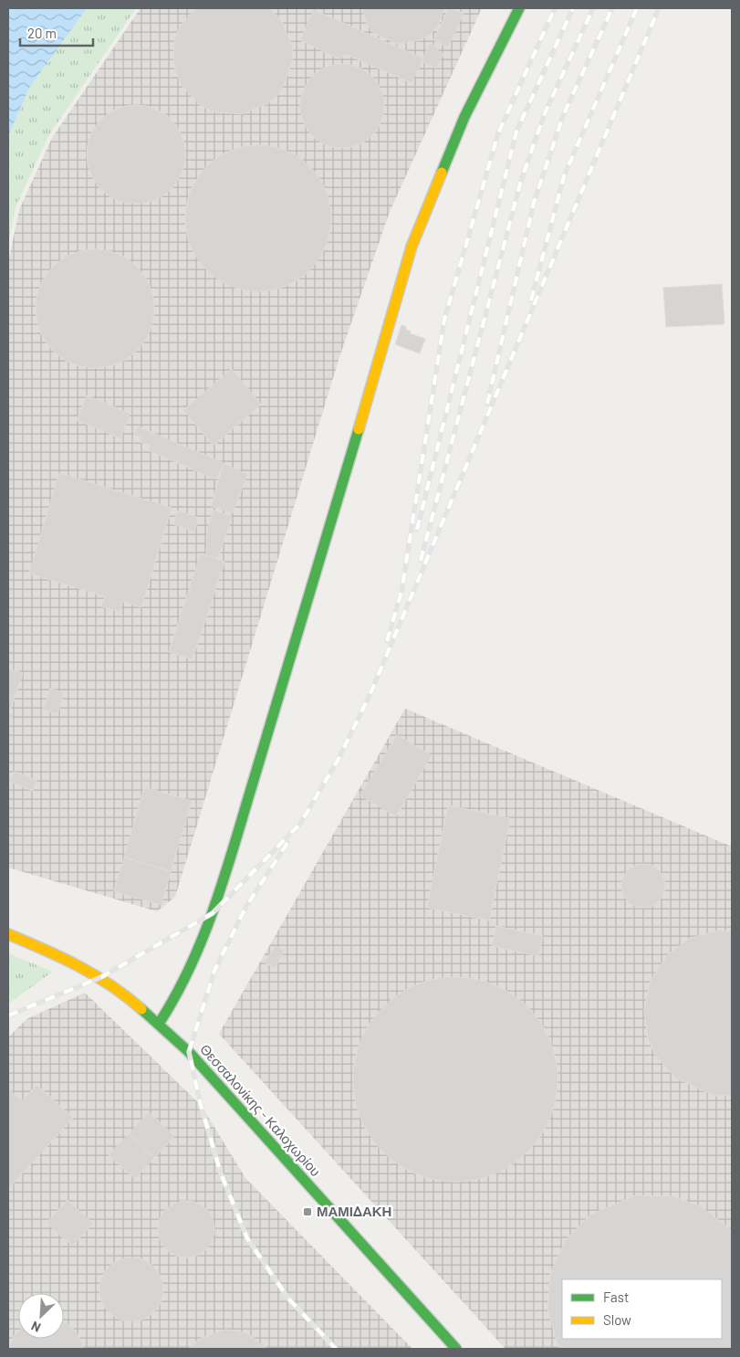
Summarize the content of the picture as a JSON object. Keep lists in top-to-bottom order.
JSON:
{
  "streets": {
    "street": ["Θεσσαλονίκης - Καλοχωρίου"]
  },
  "places": {
    "transit": ["ΜΑΜΙΔΑΚΗ"]
  },
  "legend": ["Fast", "Slow"],
  "scale_bar": "20 m",
  "north": "bottom left"
}
